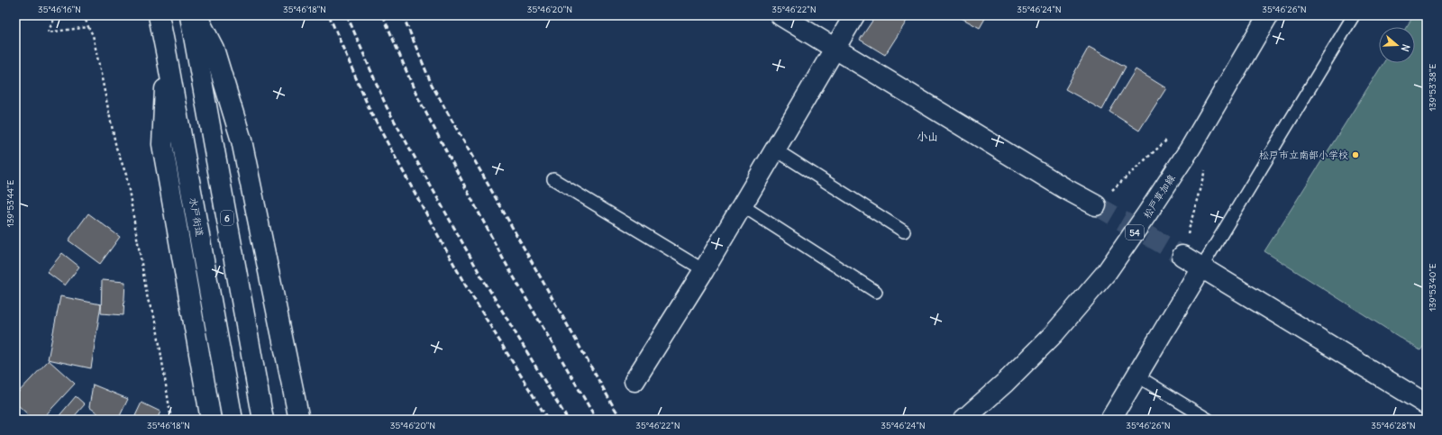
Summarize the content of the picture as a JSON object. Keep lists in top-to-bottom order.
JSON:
{
  "streets": {
    "main road": [
      "松戸草加線",
      "水戸街道",
      "6",
      "54"
    ]
  },
  "districts": ["小山"],
  "places": ["松戸市立南部小学校"],
  "north": "right",
  "coordinates": [
    "35°46'16\"N",
    "35°46'18\"N",
    "35°46'20\"N",
    "35°46'22\"N",
    "35°46'24\"N",
    "35°46'26\"N",
    "139°53'38\"E",
    "139°53'44\"E",
    "139°53'40\"E",
    "35°46'28\"N"
  ]
}
